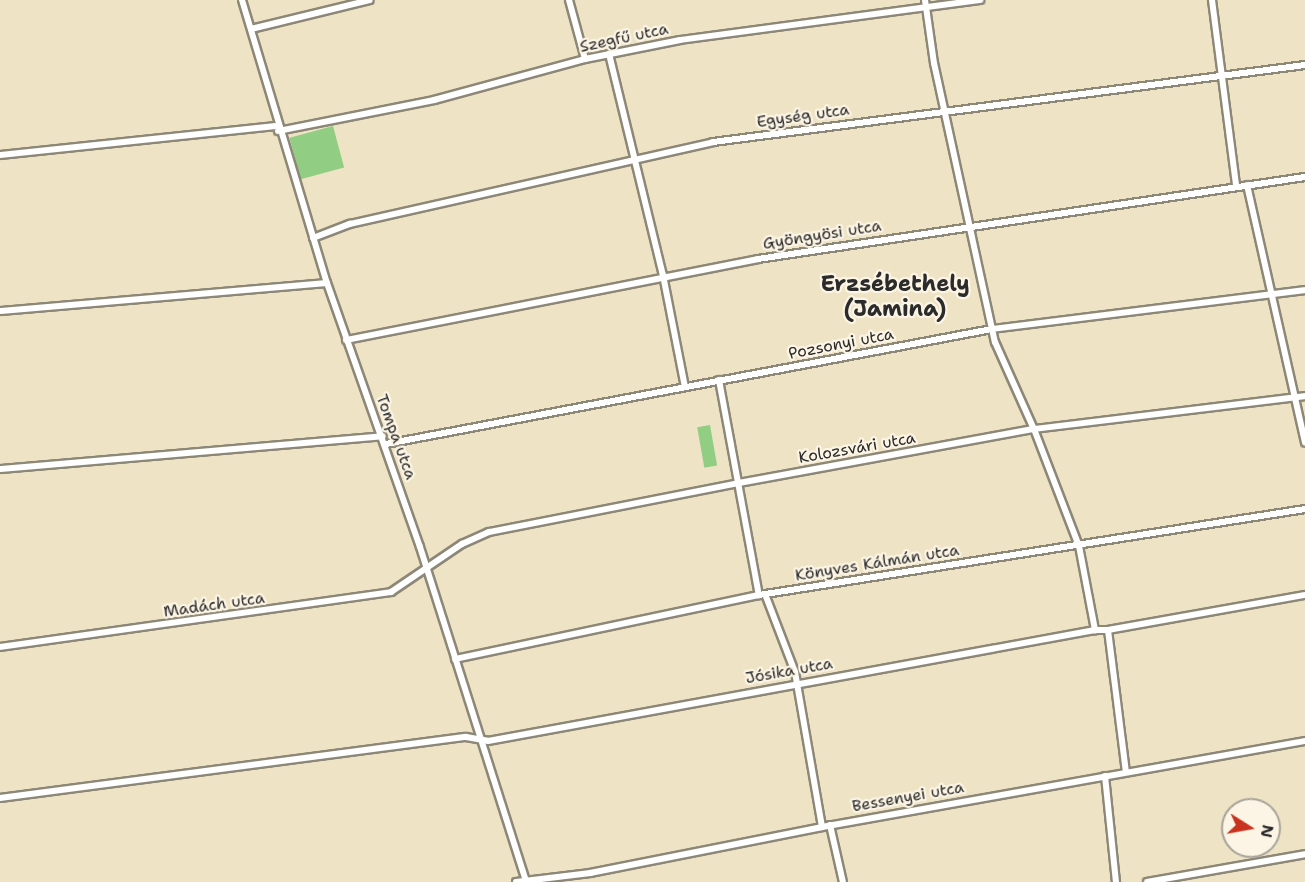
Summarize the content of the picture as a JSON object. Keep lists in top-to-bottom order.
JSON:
{
  "streets": {
    "street": [
      "Szegfű utca",
      "Egység utca",
      "Gyöngyösi utca",
      "Pozsonyi utca",
      "Tompa utca",
      "Kolozsvári utca",
      "Könyves Kálmán utca",
      "Madách utca",
      "Jósika utca",
      "Bessenyei utca"
    ]
  },
  "crossings": [
    ["Szegfű utca", "Tompa utca"],
    ["Egység utca", "Tompa utca"],
    ["Gyöngyösi utca", "Tompa utca"],
    ["Pozsonyi utca", "Tompa utca"],
    ["Tompa utca", "Kolozsvári utca"],
    ["Tompa utca", "Könyves Kálmán utca"],
    ["Tompa utca", "Madách utca"],
    ["Tompa utca", "Jósika utca"],
    ["Tompa utca", "Bessenyei utca"],
    ["Kolozsvári utca", "Madách utca"]
  ],
  "districts": ["Erzsébethely (Jamina)"],
  "north": "right"
}
